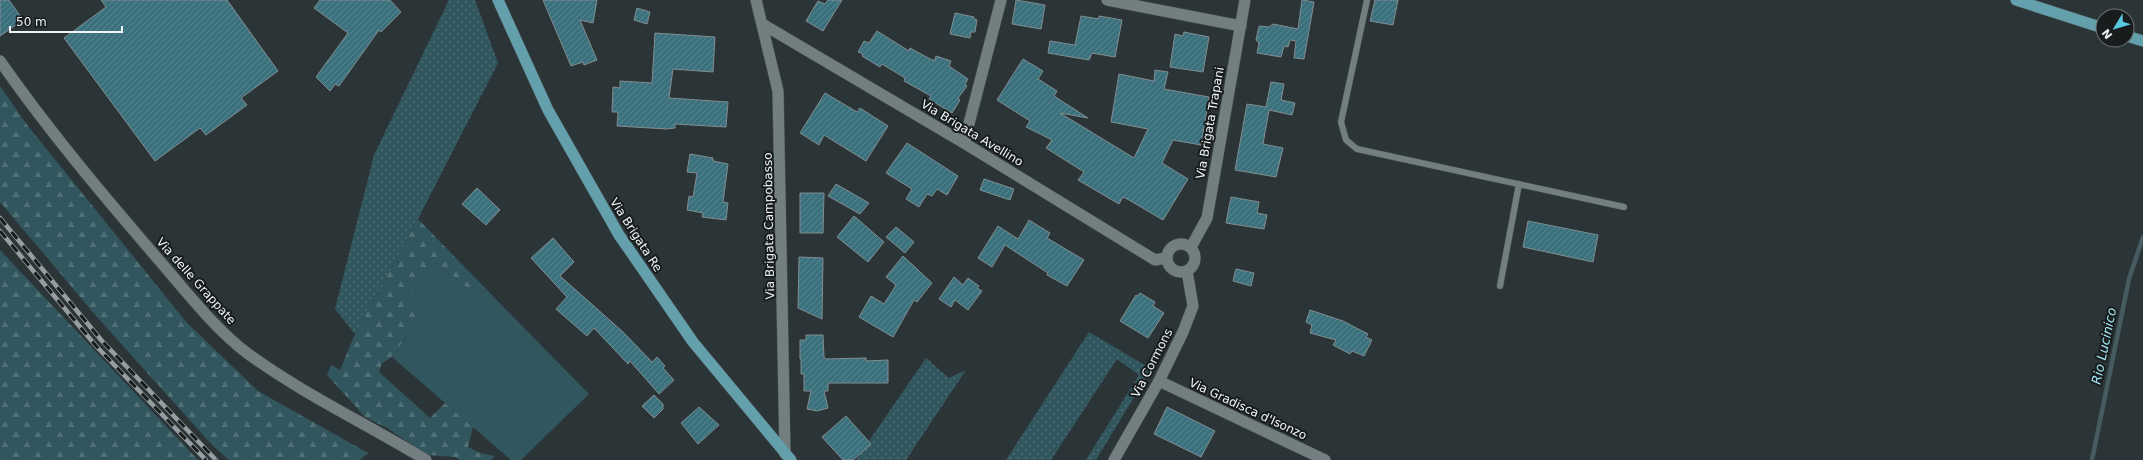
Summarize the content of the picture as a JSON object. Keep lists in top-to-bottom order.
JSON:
{
  "streets": {
    "main road": ["Via Brigata Re"],
    "street": [
      "Via Brigata Trapani",
      "Via Brigata Avellino",
      "Via Brigata Campobasso",
      "Via delle Grappate",
      "Via Cormons",
      "Via Gradisca d'Isonzo"
    ]
  },
  "crossings": [
    ["Via Brigata Trapani", "Via Brigata Avellino"],
    ["Via Brigata Trapani", "Via Cormons"],
    ["Via Brigata Avellino", "Via Brigata Campobasso"],
    ["Via Brigata Avellino", "Via Cormons"],
    ["Via Brigata Campobasso", "Via Brigata Re"],
    ["Via Cormons", "Via Gradisca d'Isonzo"]
  ],
  "water": ["Rio Lucinico"],
  "scale_bar": "50 m",
  "north": "bottom left"
}
